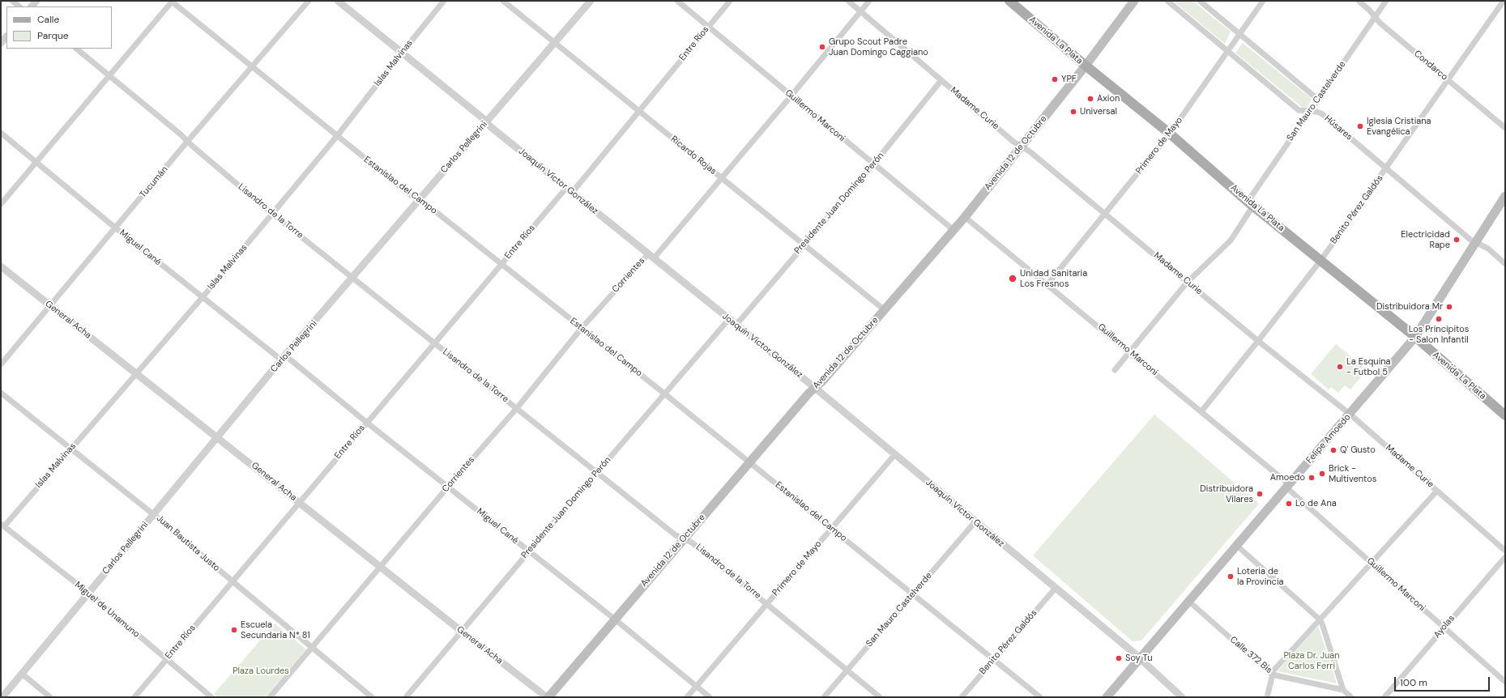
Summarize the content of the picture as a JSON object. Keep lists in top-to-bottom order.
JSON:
{
  "streets": {
    "main road": ["Avenida La Plata", "Avenida 12 de Octubre", "Felipe Amoedo"],
    "street": [
      "Entre Ríos",
      "Islas Malvinas",
      "Condarco",
      "San Mauro Castelverde",
      "Madame Curie",
      "Guillermo Marconi",
      "Húsares",
      "Primero de Mayo",
      "Carlos Pellegrini",
      "Ricardo Rojas",
      "Joaquín Víctor González",
      "Tucumán",
      "Estanislao del Campo",
      "Presidente Juan Domingo Perón",
      "Benito Pérez Galdós",
      "Lisandro de la Torre",
      "Miguel Cané",
      "Corrientes",
      "General Acha",
      "Juan Bautista Justo",
      "Miguel de Unamuno",
      "Ayolas",
      "Calle 372 Bis"
    ]
  },
  "crossings": [
    ["Avenida La Plata", "San Mauro Castelverde"],
    ["Avenida La Plata", "Primero de Mayo"],
    ["Avenida La Plata", "Avenida 12 de Octubre"],
    ["Avenida La Plata", "Benito Pérez Galdós"],
    ["Avenida La Plata", "Felipe Amoedo"],
    ["Entre Ríos", "Guillermo Marconi"],
    ["Entre Ríos", "Ricardo Rojas"],
    ["Entre Ríos", "Joaquín Víctor González"],
    ["Entre Ríos", "Estanislao del Campo"],
    ["Entre Ríos", "Lisandro de la Torre"],
    ["Entre Ríos", "Miguel Cané"],
    ["Entre Ríos", "General Acha"],
    ["Entre Ríos", "Juan Bautista Justo"],
    ["Entre Ríos", "Miguel de Unamuno"],
    ["Islas Malvinas", "Joaquín Víctor González"],
    ["Islas Malvinas", "Estanislao del Campo"],
    ["Islas Malvinas", "Lisandro de la Torre"],
    ["Islas Malvinas", "Miguel Cané"],
    ["Islas Malvinas", "General Acha"],
    ["Islas Malvinas", "Juan Bautista Justo"],
    ["Islas Malvinas", "Miguel de Unamuno"],
    ["Condarco", "San Mauro Castelverde"],
    ["Condarco", "Benito Pérez Galdós"],
    ["San Mauro Castelverde", "Madame Curie"],
    ["San Mauro Castelverde", "Guillermo Marconi"],
    ["San Mauro Castelverde", "Húsares"],
    ["San Mauro Castelverde", "Joaquín Víctor González"],
    ["San Mauro Castelverde", "Estanislao del Campo"],
    ["San Mauro Castelverde", "Lisandro de la Torre"],
    ["Madame Curie", "Primero de Mayo"],
    ["Madame Curie", "Avenida 12 de Octubre"],
    ["Madame Curie", "Presidente Juan Domingo Perón"],
    ["Madame Curie", "Benito Pérez Galdós"],
    ["Madame Curie", "Corrientes"],
    ["Madame Curie", "Felipe Amoedo"],
    ["Guillermo Marconi", "Primero de Mayo"],
    ["Guillermo Marconi", "Avenida 12 de Octubre"],
    ["Guillermo Marconi", "Presidente Juan Domingo Perón"],
    ["Guillermo Marconi", "Benito Pérez Galdós"],
    ["Guillermo Marconi", "Corrientes"],
    ["Guillermo Marconi", "Felipe Amoedo"],
    ["Guillermo Marconi", "Ayolas"],
    ["Húsares", "Primero de Mayo"],
    ["Húsares", "Benito Pérez Galdós"],
    ["Húsares", "Felipe Amoedo"],
    ["Primero de Mayo", "Joaquín Víctor González"],
    ["Primero de Mayo", "Estanislao del Campo"],
    ["Primero de Mayo", "Lisandro de la Torre"],
    ["Primero de Mayo", "Miguel Cané"],
    ["Carlos Pellegrini", "Ricardo Rojas"],
    ["Carlos Pellegrini", "Joaquín Víctor González"],
    ["Carlos Pellegrini", "Estanislao del Campo"],
    ["Carlos Pellegrini", "Lisandro de la Torre"],
    ["Carlos Pellegrini", "Miguel Cané"],
    ["Carlos Pellegrini", "General Acha"],
    ["Carlos Pellegrini", "Juan Bautista Justo"],
    ["Carlos Pellegrini", "Miguel de Unamuno"],
    ["Avenida 12 de Octubre", "Ricardo Rojas"],
    ["Avenida 12 de Octubre", "Joaquín Víctor González"],
    ["Avenida 12 de Octubre", "Estanislao del Campo"],
    ["Avenida 12 de Octubre", "Lisandro de la Torre"],
    ["Avenida 12 de Octubre", "Miguel Cané"],
    ["Avenida 12 de Octubre", "General Acha"],
    ["Ricardo Rojas", "Presidente Juan Domingo Perón"],
    ["Ricardo Rojas", "Corrientes"],
    ["Joaquín Víctor González", "Presidente Juan Domingo Perón"],
    ["Joaquín Víctor González", "Benito Pérez Galdós"],
    ["Joaquín Víctor González", "Corrientes"],
    ["Joaquín Víctor González", "Felipe Amoedo"],
    ["Tucumán", "Estanislao del Campo"],
    ["Tucumán", "Lisandro de la Torre"],
    ["Tucumán", "Miguel Cané"],
    ["Tucumán", "General Acha"],
    ["Estanislao del Campo", "Presidente Juan Domingo Perón"],
    ["Estanislao del Campo", "Benito Pérez Galdós"],
    ["Estanislao del Campo", "Corrientes"],
    ["Presidente Juan Domingo Perón", "Lisandro de la Torre"],
    ["Presidente Juan Domingo Perón", "Miguel Cané"],
    ["Presidente Juan Domingo Perón", "General Acha"],
    ["Lisandro de la Torre", "Corrientes"],
    ["Miguel Cané", "Corrientes"],
    ["Corrientes", "General Acha"],
    ["Corrientes", "Juan Bautista Justo"],
    ["Felipe Amoedo", "Calle 372 Bis"]
  ],
  "parks": ["Plaza Dr. Juan Carlos Ferri", "Plaza Lourdes"],
  "places": [
    "Grupo Scout Padre Juan Domingo Caggiano",
    "YPF",
    "Axion",
    "Universal",
    "Iglesia Cristiana Evangélica",
    "Electricidad Rape",
    "Unidad Sanitaria Los Fresnos",
    "Distribuidora Mr",
    "Los Principitos - Salon Infantil",
    "La Esquina - Futbol 5",
    "Q' Gusto",
    "Brick - Multiventos",
    "Amoedo",
    "Distribuidora Vilares",
    "Lo de Ana",
    "Loteria de la Provincia",
    "Escuela Secundaria N* 81",
    "Soy Tu"
  ],
  "legend": ["Calle", "Parque"],
  "scale_bar": "100 m"
}
